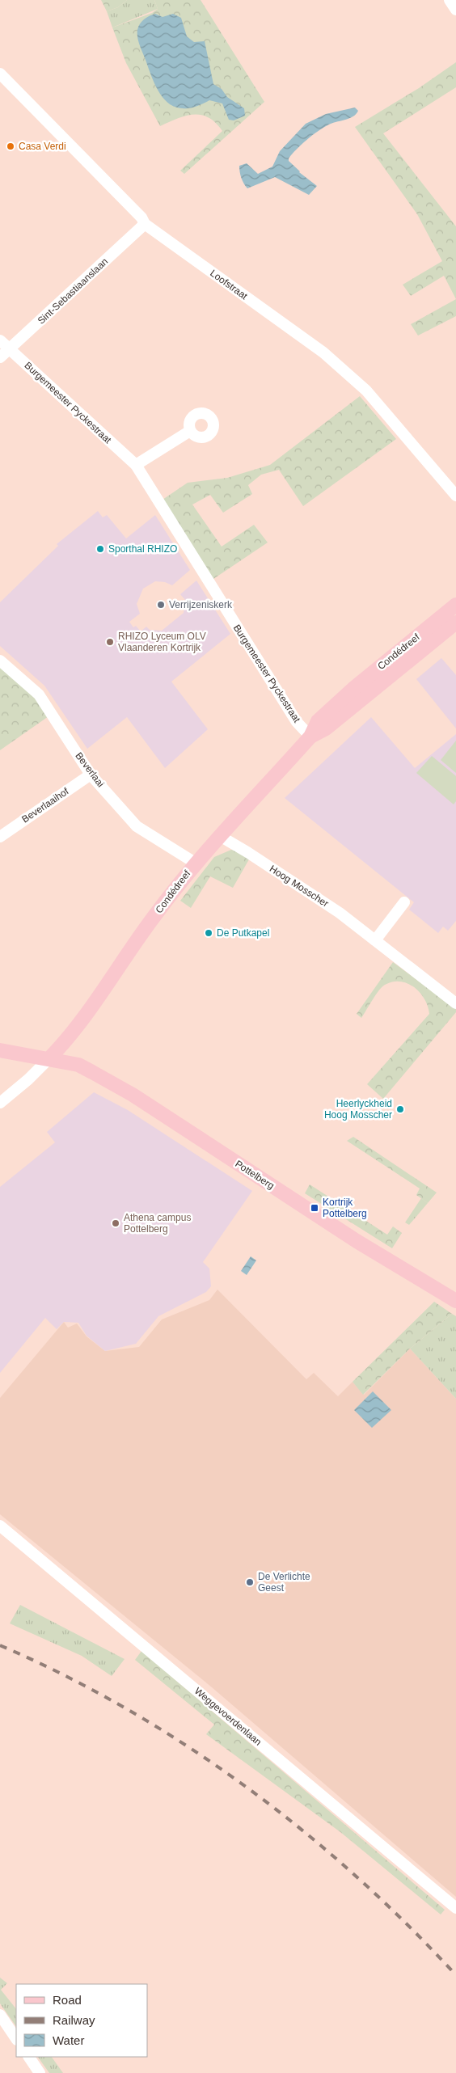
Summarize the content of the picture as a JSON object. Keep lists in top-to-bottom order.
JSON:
{
  "streets": {
    "main road": ["Condédreef", "Pottelberg"],
    "street": [
      "Loofstraat",
      "Sint-Sebastiaanslaan",
      "Burgemeester Pyckestraat",
      "Beverlaai",
      "Beverlaaihof",
      "Hoog Mosscher",
      "Weggevoerdenlaan"
    ]
  },
  "crossings": [
    ["Loofstraat", "Sint-Sebastiaanslaan"],
    ["Sint-Sebastiaanslaan", "Burgemeester Pyckestraat"],
    ["Burgemeester Pyckestraat", "Condédreef"],
    ["Condédreef", "Beverlaai"],
    ["Condédreef", "Hoog Mosscher"],
    ["Condédreef", "Pottelberg"],
    ["Beverlaai", "Beverlaaihof"]
  ],
  "places": {
    "other": [
      "Casa Verdi",
      "Sporthal RHIZO",
      "Verrijzeniskerk",
      "RHIZO Lyceum OLV Vlaanderen Kortrijk",
      "De Putkapel",
      "Heerlyckheid Hoog Mosscher",
      "Athena campus Pottelberg",
      "De Verlichte Geest"
    ],
    "transit": ["Kortrijk Pottelberg"]
  },
  "legend": ["Road", "Railway", "Water"]
}
